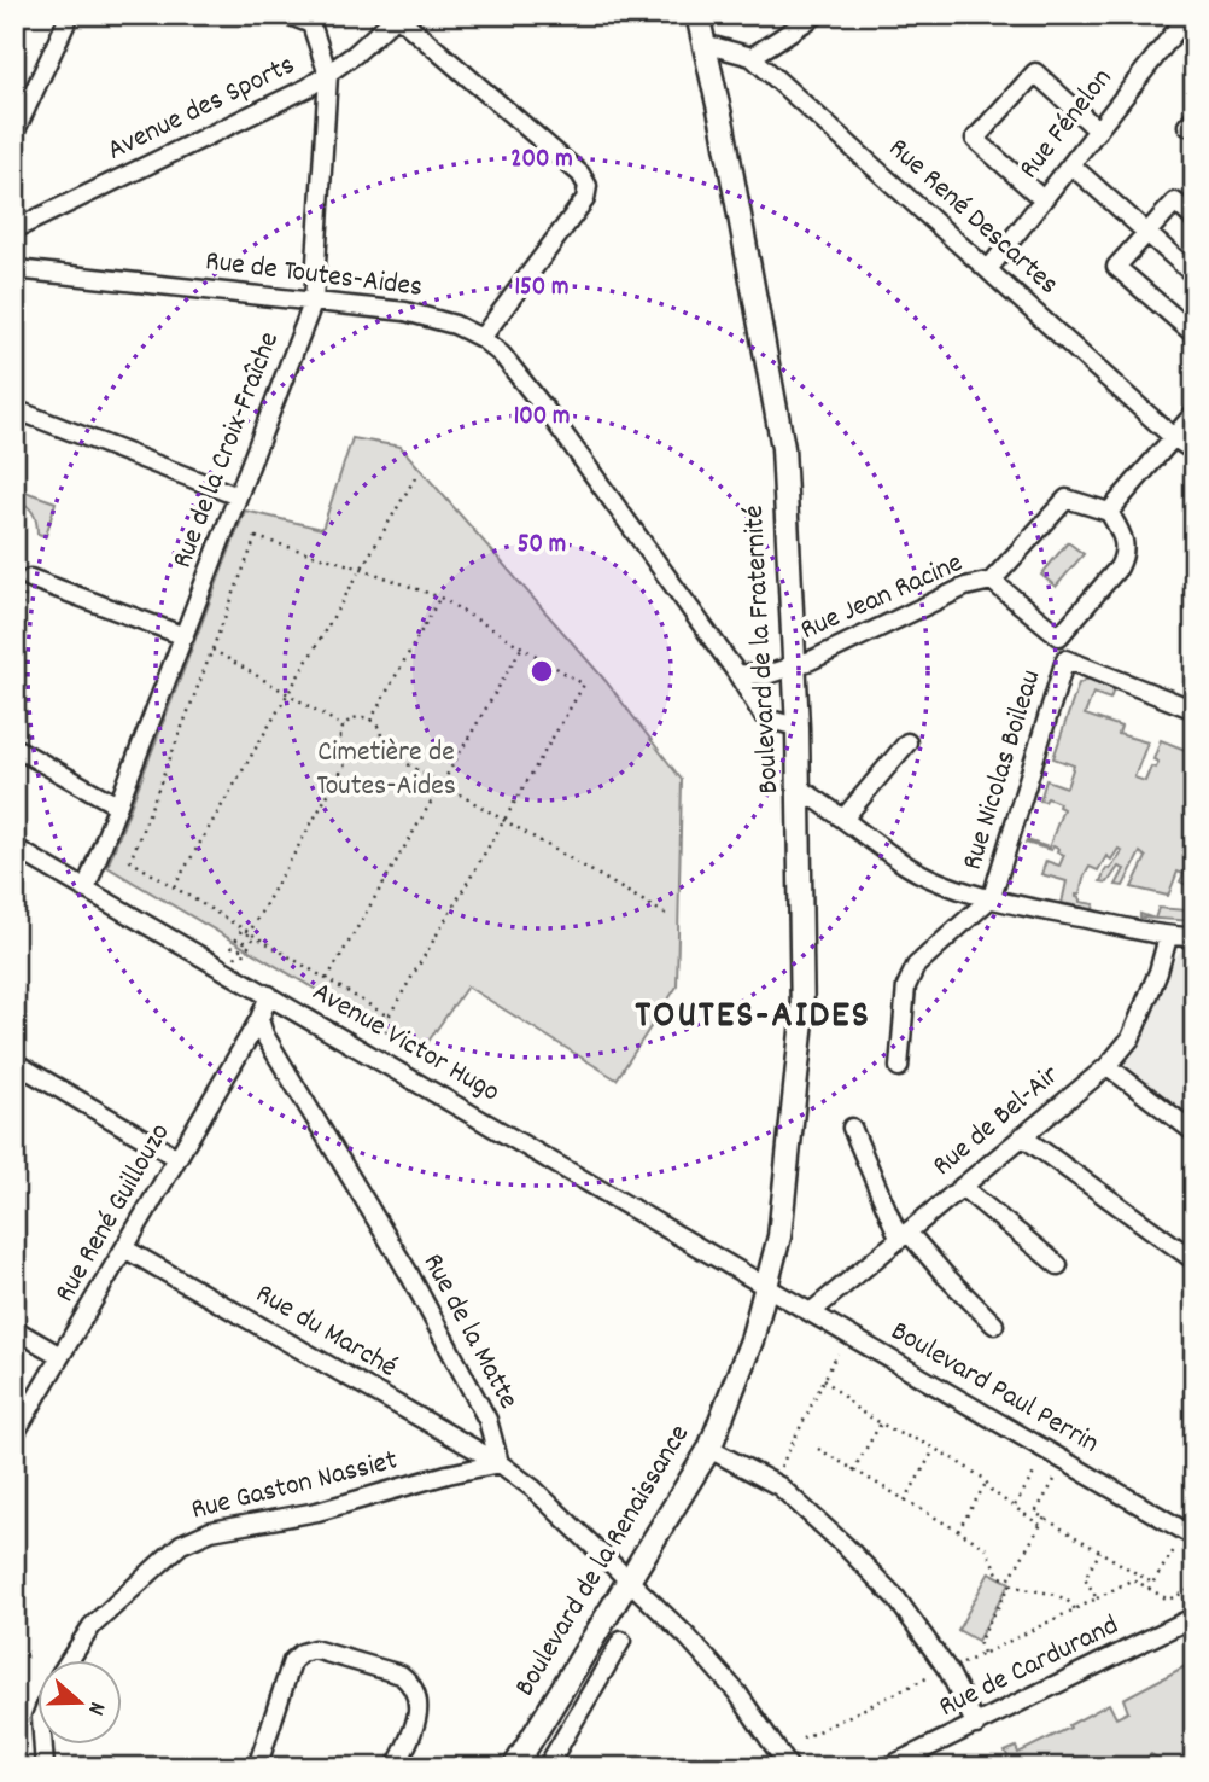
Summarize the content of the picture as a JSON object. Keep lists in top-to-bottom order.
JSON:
{
  "streets": {
    "main road": ["Boulevard de la Fraternité", "Boulevard de la Renaissance"],
    "street": [
      "Avenue des Sports",
      "Rue Fénelon",
      "Rue René Descartes",
      "Rue de Toutes-Aides",
      "Rue de la Croix-Fraîche",
      "Rue Jean Racine",
      "Rue Nicolas Boileau",
      "Avenue Victor Hugo",
      "Rue de Bel-Air",
      "Rue René Guillouzo",
      "Rue du Marché",
      "Rue de la Matte",
      "Boulevard Paul Perrin",
      "Rue Gaston Nassiet",
      "Rue de Cardurand"
    ]
  },
  "crossings": [
    ["Avenue des Sports", "Rue de la Croix-Fraîche"],
    ["Rue Fénelon", "Rue René Descartes"],
    ["Rue René Descartes", "Boulevard de la Fraternité"],
    ["Rue de Toutes-Aides", "Rue de la Croix-Fraîche"],
    ["Rue de Toutes-Aides", "Boulevard de la Fraternité"],
    ["Rue de la Croix-Fraîche", "Avenue Victor Hugo"],
    ["Rue Jean Racine", "Boulevard de la Fraternité"],
    ["Boulevard de la Fraternité", "Avenue Victor Hugo"],
    ["Boulevard de la Fraternité", "Boulevard Paul Perrin"],
    ["Boulevard de la Fraternité", "Boulevard de la Renaissance"],
    ["Avenue Victor Hugo", "Boulevard Paul Perrin"],
    ["Avenue Victor Hugo", "Boulevard de la Renaissance"],
    ["Rue de Bel-Air", "Boulevard Paul Perrin"],
    ["Rue René Guillouzo", "Rue du Marché"],
    ["Rue René Guillouzo", "Rue de la Matte"],
    ["Rue du Marché", "Rue de la Matte"],
    ["Rue du Marché", "Rue Gaston Nassiet"],
    ["Rue de la Matte", "Rue Gaston Nassiet"],
    ["Boulevard Paul Perrin", "Boulevard de la Renaissance"]
  ],
  "districts": ["TOUTES-AIDES"],
  "parks": ["Cimetière de Toutes-Aides"],
  "north": "right",
  "rings": [
    "200 m",
    "150 m",
    "100 m",
    "50 m"
  ]
}
